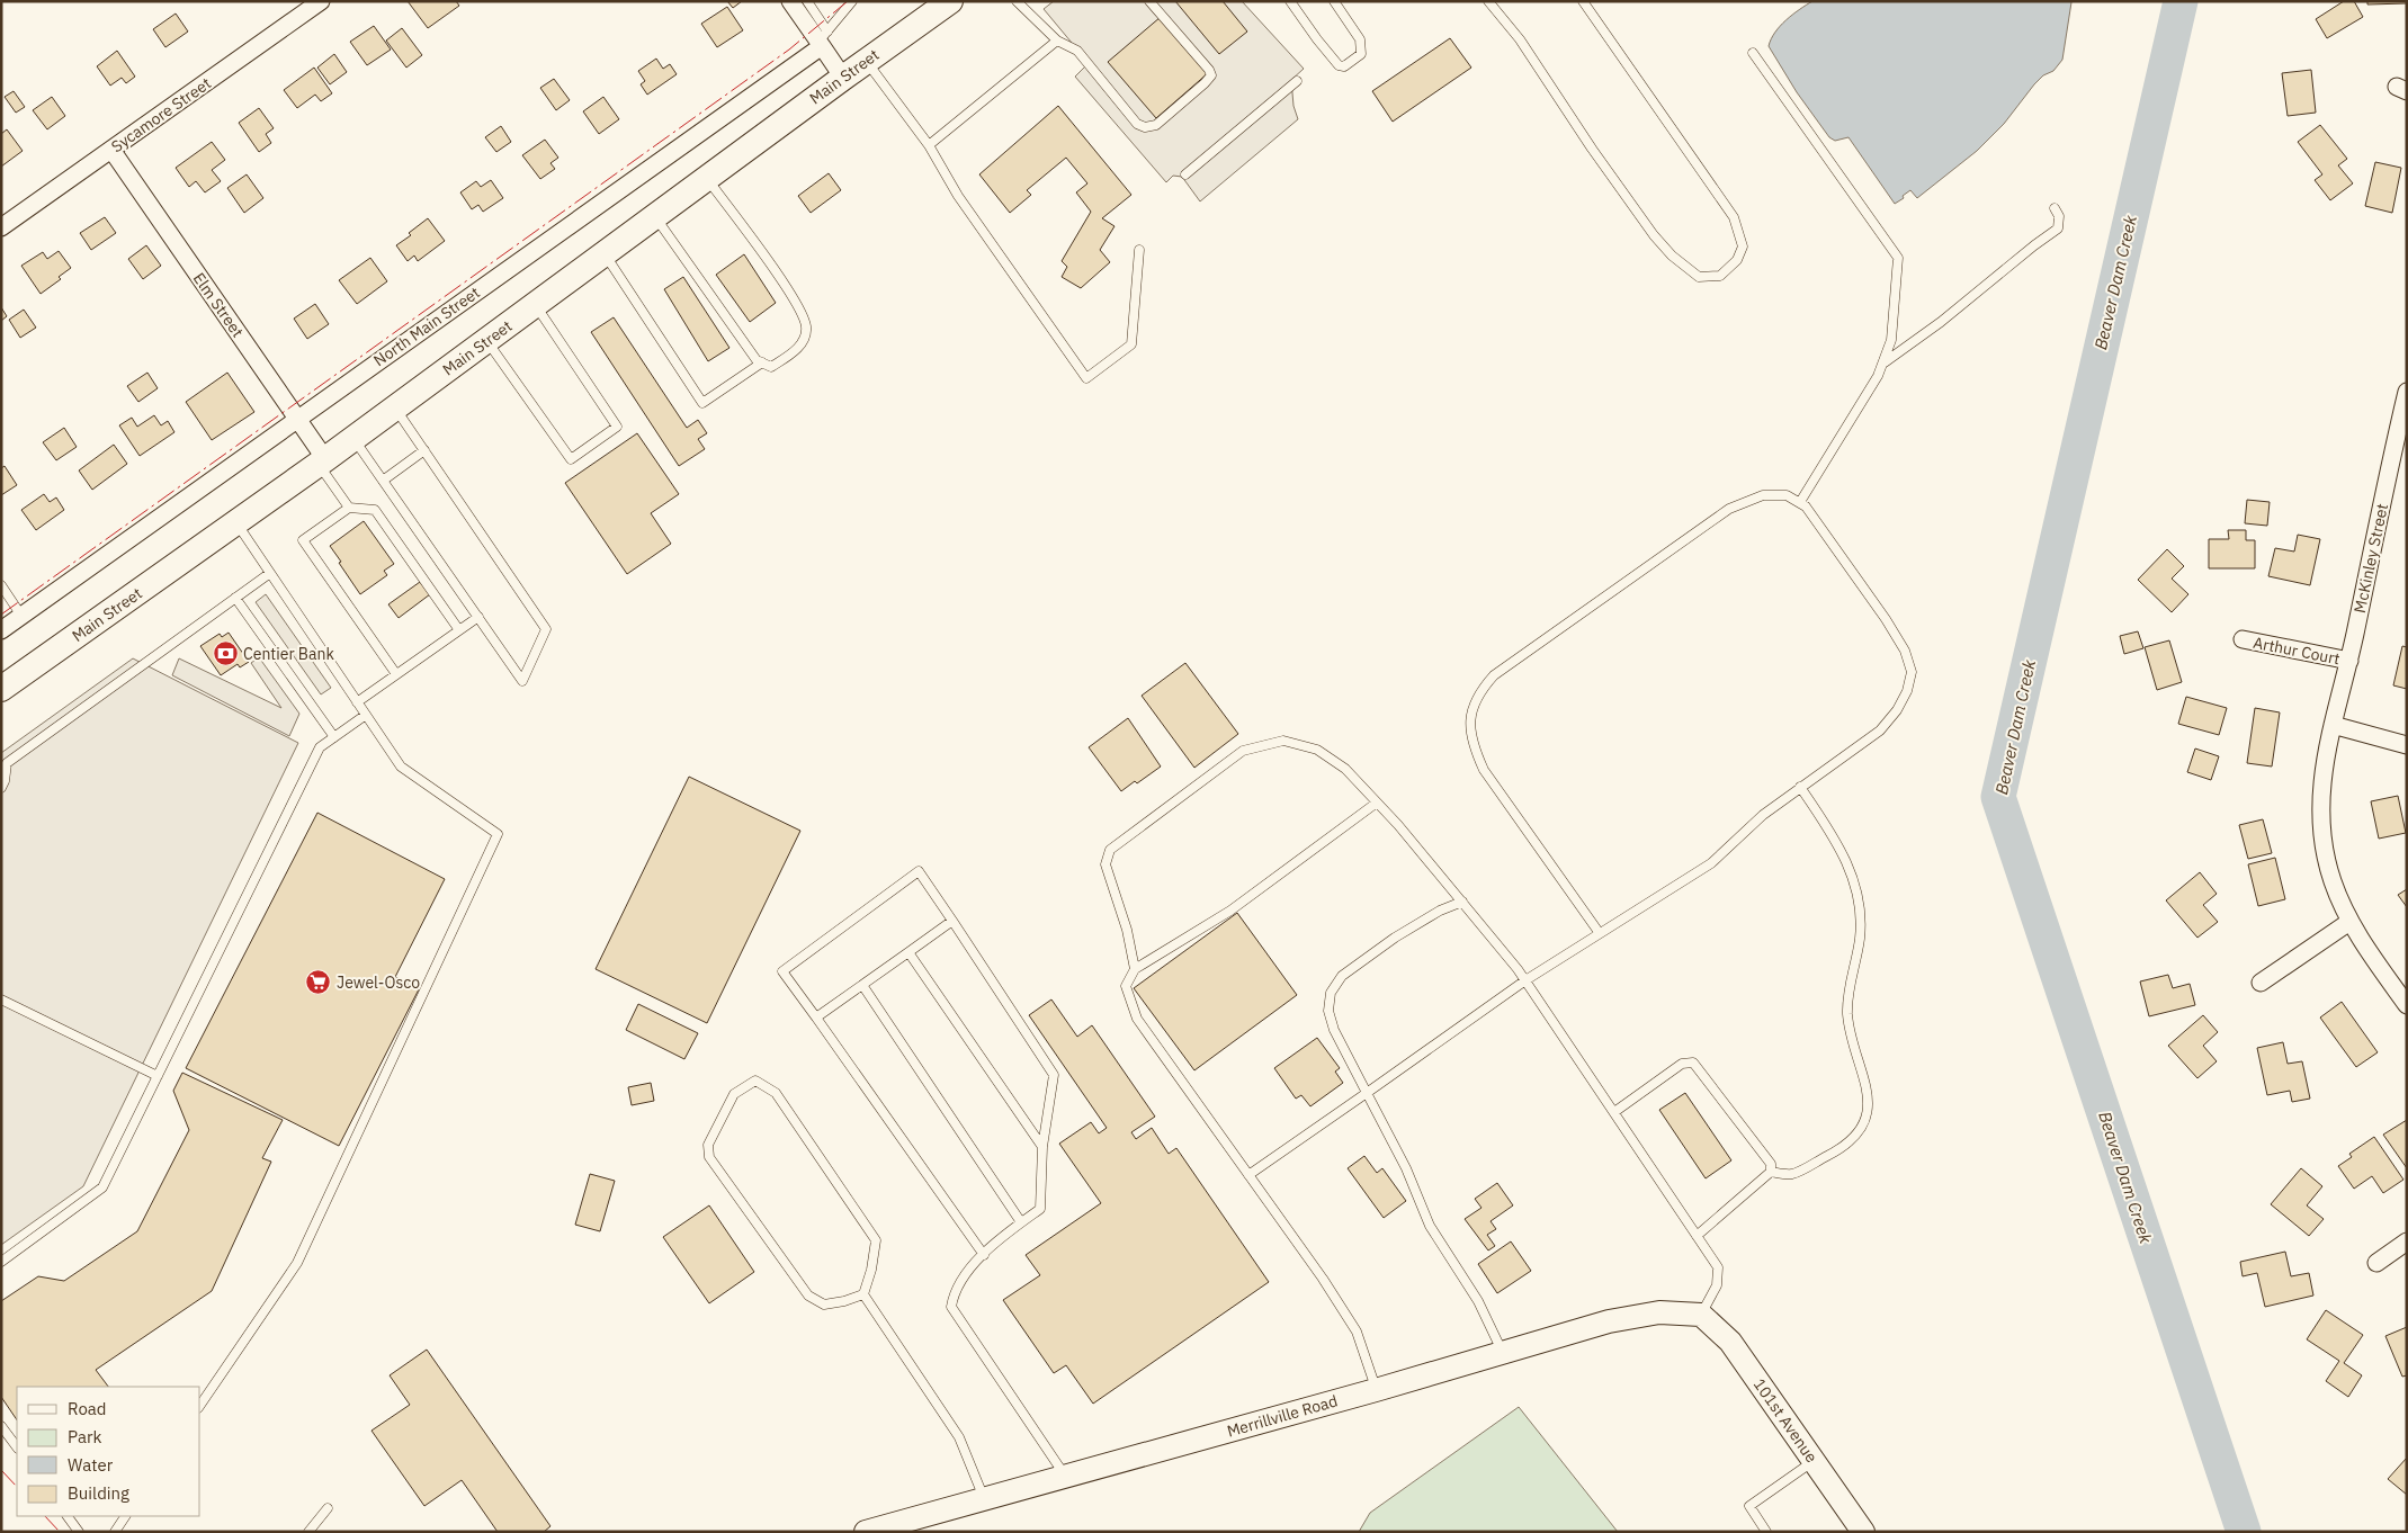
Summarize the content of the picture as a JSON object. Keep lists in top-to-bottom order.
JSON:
{
  "streets": {
    "main road": ["Main Street"],
    "street": [
      "Sycamore Street",
      "Elm Street",
      "North Main Street",
      "McKinley Street",
      "Arthur Court",
      "Merrillville Road",
      "101st Avenue"
    ]
  },
  "crossings": [
    ["Main Street", "Elm Street"],
    ["Sycamore Street", "Elm Street"],
    ["Elm Street", "North Main Street"],
    ["McKinley Street", "Arthur Court"],
    ["Merrillville Road", "101st Avenue"]
  ],
  "water": ["Beaver Dam Creek"],
  "places": {
    "bank": ["Centier Bank"],
    "supermarket": ["Jewel-Osco"]
  },
  "legend": [
    "Road",
    "Park",
    "Water",
    "Building"
  ]
}
